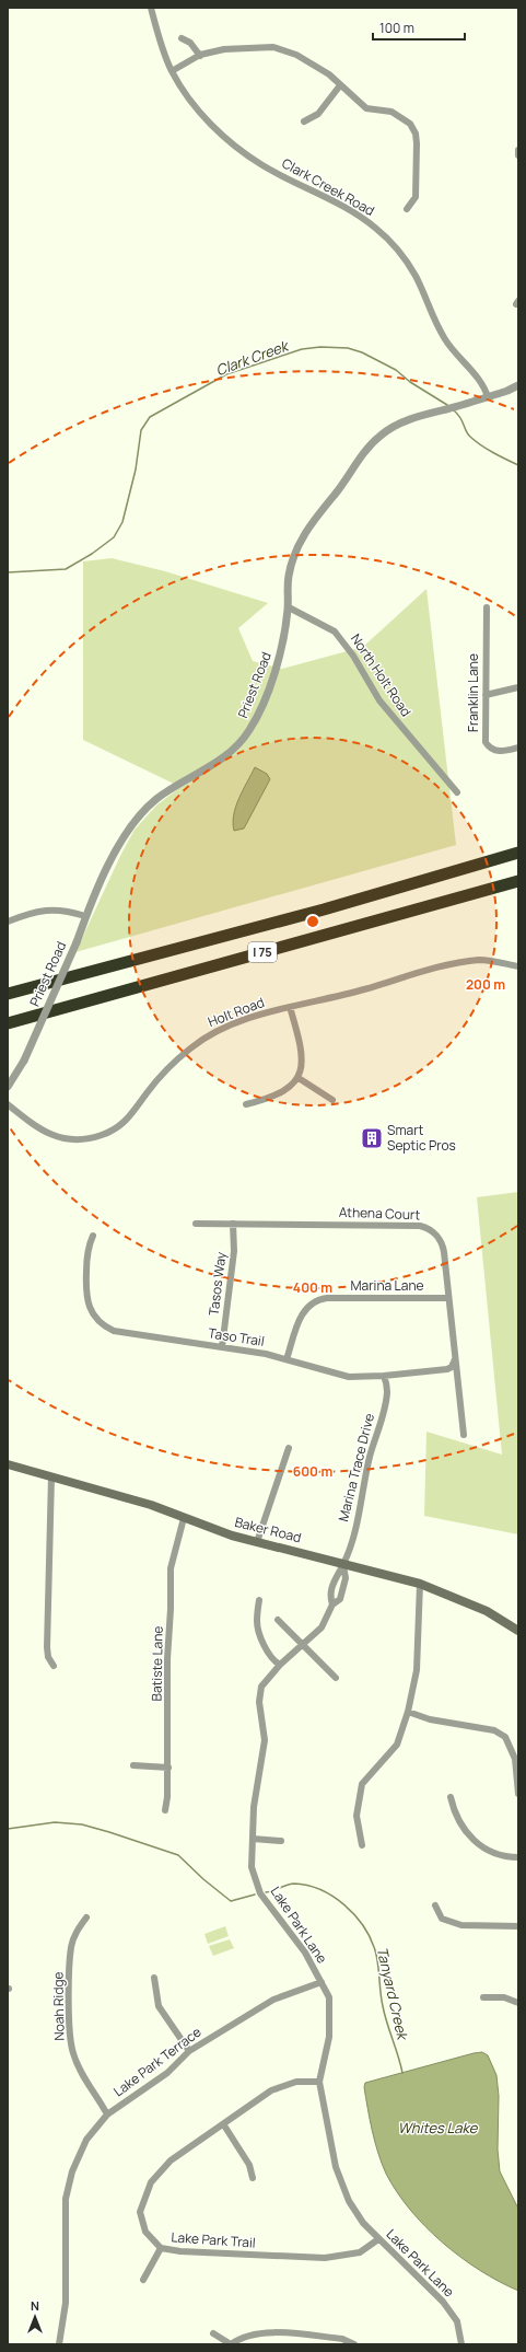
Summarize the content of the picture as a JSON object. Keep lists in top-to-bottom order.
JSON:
{
  "streets": {
    "highway": ["I 75"],
    "main road": ["Baker Road"],
    "street": [
      "Clark Creek Road",
      "North Holt Road",
      "Priest Road",
      "Franklin Lane",
      "Holt Road",
      "Athena Court",
      "Tasos Way",
      "Marina Lane",
      "Taso Trail",
      "Marina Trace Drive",
      "Batiste Lane",
      "Lake Park Lane",
      "Noah Ridge",
      "Lake Park Terrace",
      "Lake Park Trail"
    ]
  },
  "crossings": [
    ["Clark Creek Road", "Priest Road"],
    ["North Holt Road", "Priest Road"],
    ["Athena Court", "Tasos Way"],
    ["Athena Court", "Marina Lane"],
    ["Athena Court", "Taso Trail"],
    ["Tasos Way", "Taso Trail"],
    ["Marina Lane", "Taso Trail"],
    ["Taso Trail", "Marina Trace Drive"],
    ["Marina Trace Drive", "Baker Road"],
    ["Marina Trace Drive", "Lake Park Lane"],
    ["Baker Road", "Batiste Lane"],
    ["Baker Road", "Lake Park Lane"],
    ["Lake Park Lane", "Lake Park Terrace"],
    ["Lake Park Lane", "Lake Park Trail"],
    ["Noah Ridge", "Lake Park Terrace"]
  ],
  "water": ["Clark Creek", "Tanyard Creek", "Whites Lake"],
  "places": {
    "building": ["Smart Septic Pros"]
  },
  "scale_bar": "100 m",
  "north": "top",
  "rings": ["200 m", "400 m", "600 m"]
}
